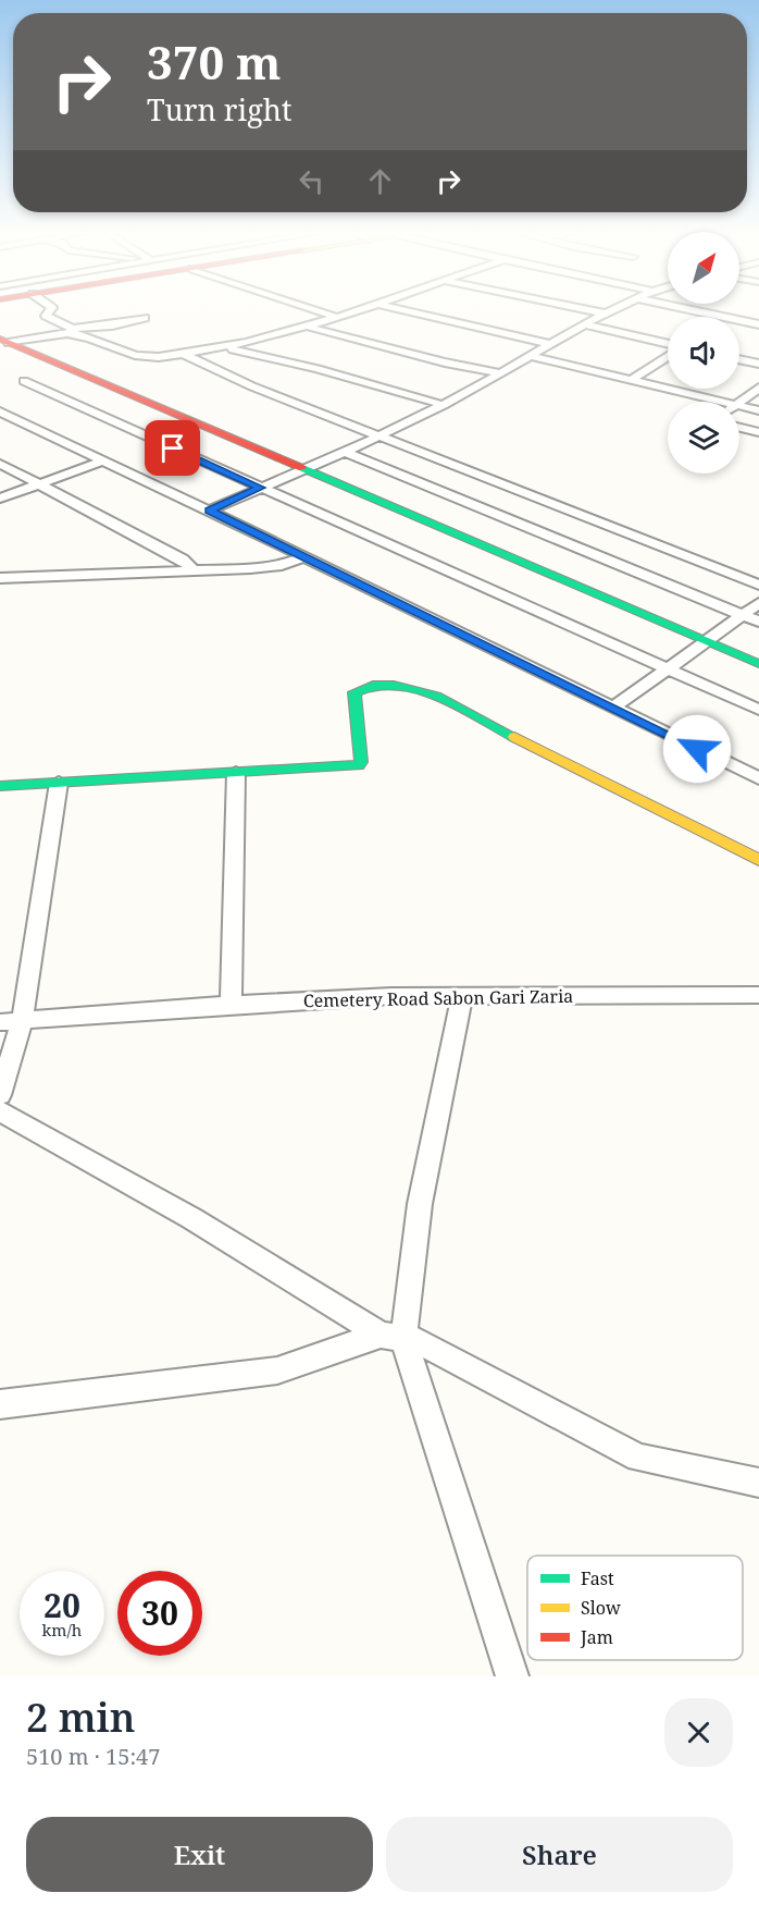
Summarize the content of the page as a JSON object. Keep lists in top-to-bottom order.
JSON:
{
  "streets": {
    "street": ["Cemetery Road Sabon Gari Zaria"]
  },
  "legend": ["Fast", "Slow", "Jam"],
  "north": "top right",
  "page": {
    "turn": ["370 m", "Turn right"],
    "speed": "20 km/h",
    "limit": "30",
    "heading": ["2 min", "510 m · 15:47"],
    "buttons": ["Exit", "Share"]
  }
}
